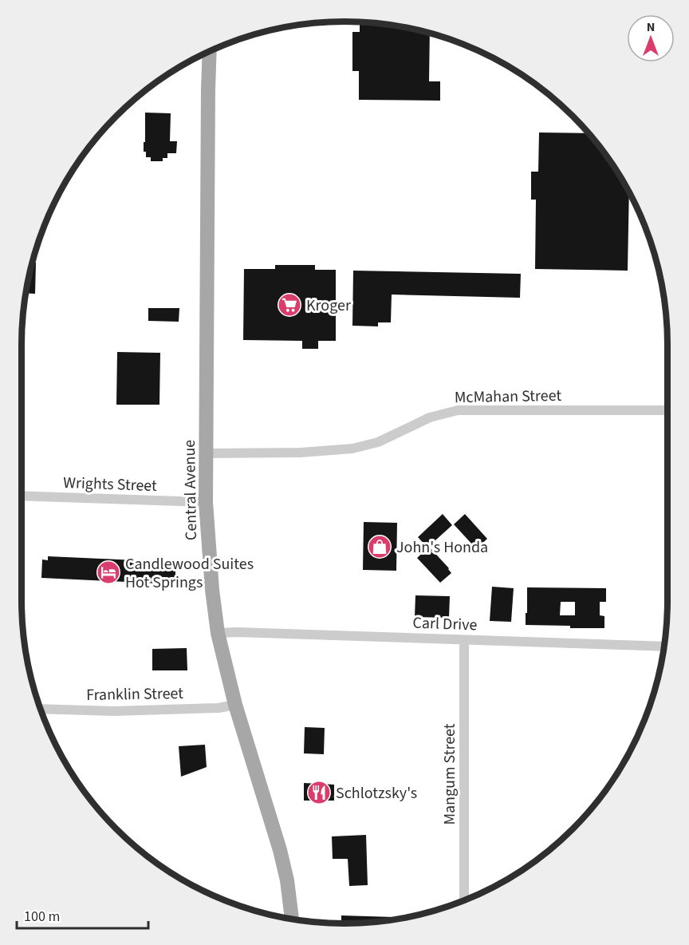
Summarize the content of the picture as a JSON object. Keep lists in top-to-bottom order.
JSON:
{
  "streets": {
    "main road": ["Central Avenue"],
    "street": [
      "McMahan Street",
      "Wrights Street",
      "Carl Drive",
      "Franklin Street",
      "Mangum Street"
    ]
  },
  "crossings": [
    ["McMahan Street", "Central Avenue"],
    ["Wrights Street", "Central Avenue"],
    ["Central Avenue", "Carl Drive"],
    ["Central Avenue", "Franklin Street"],
    ["Carl Drive", "Mangum Street"]
  ],
  "places": {
    "supermarket": ["Kroger"],
    "shop": ["John's Honda"],
    "hotel": ["Candlewood Suites Hot Springs"],
    "restaurant": ["Schlotzsky's"]
  },
  "scale_bar": "100 m",
  "north": "top"
}
